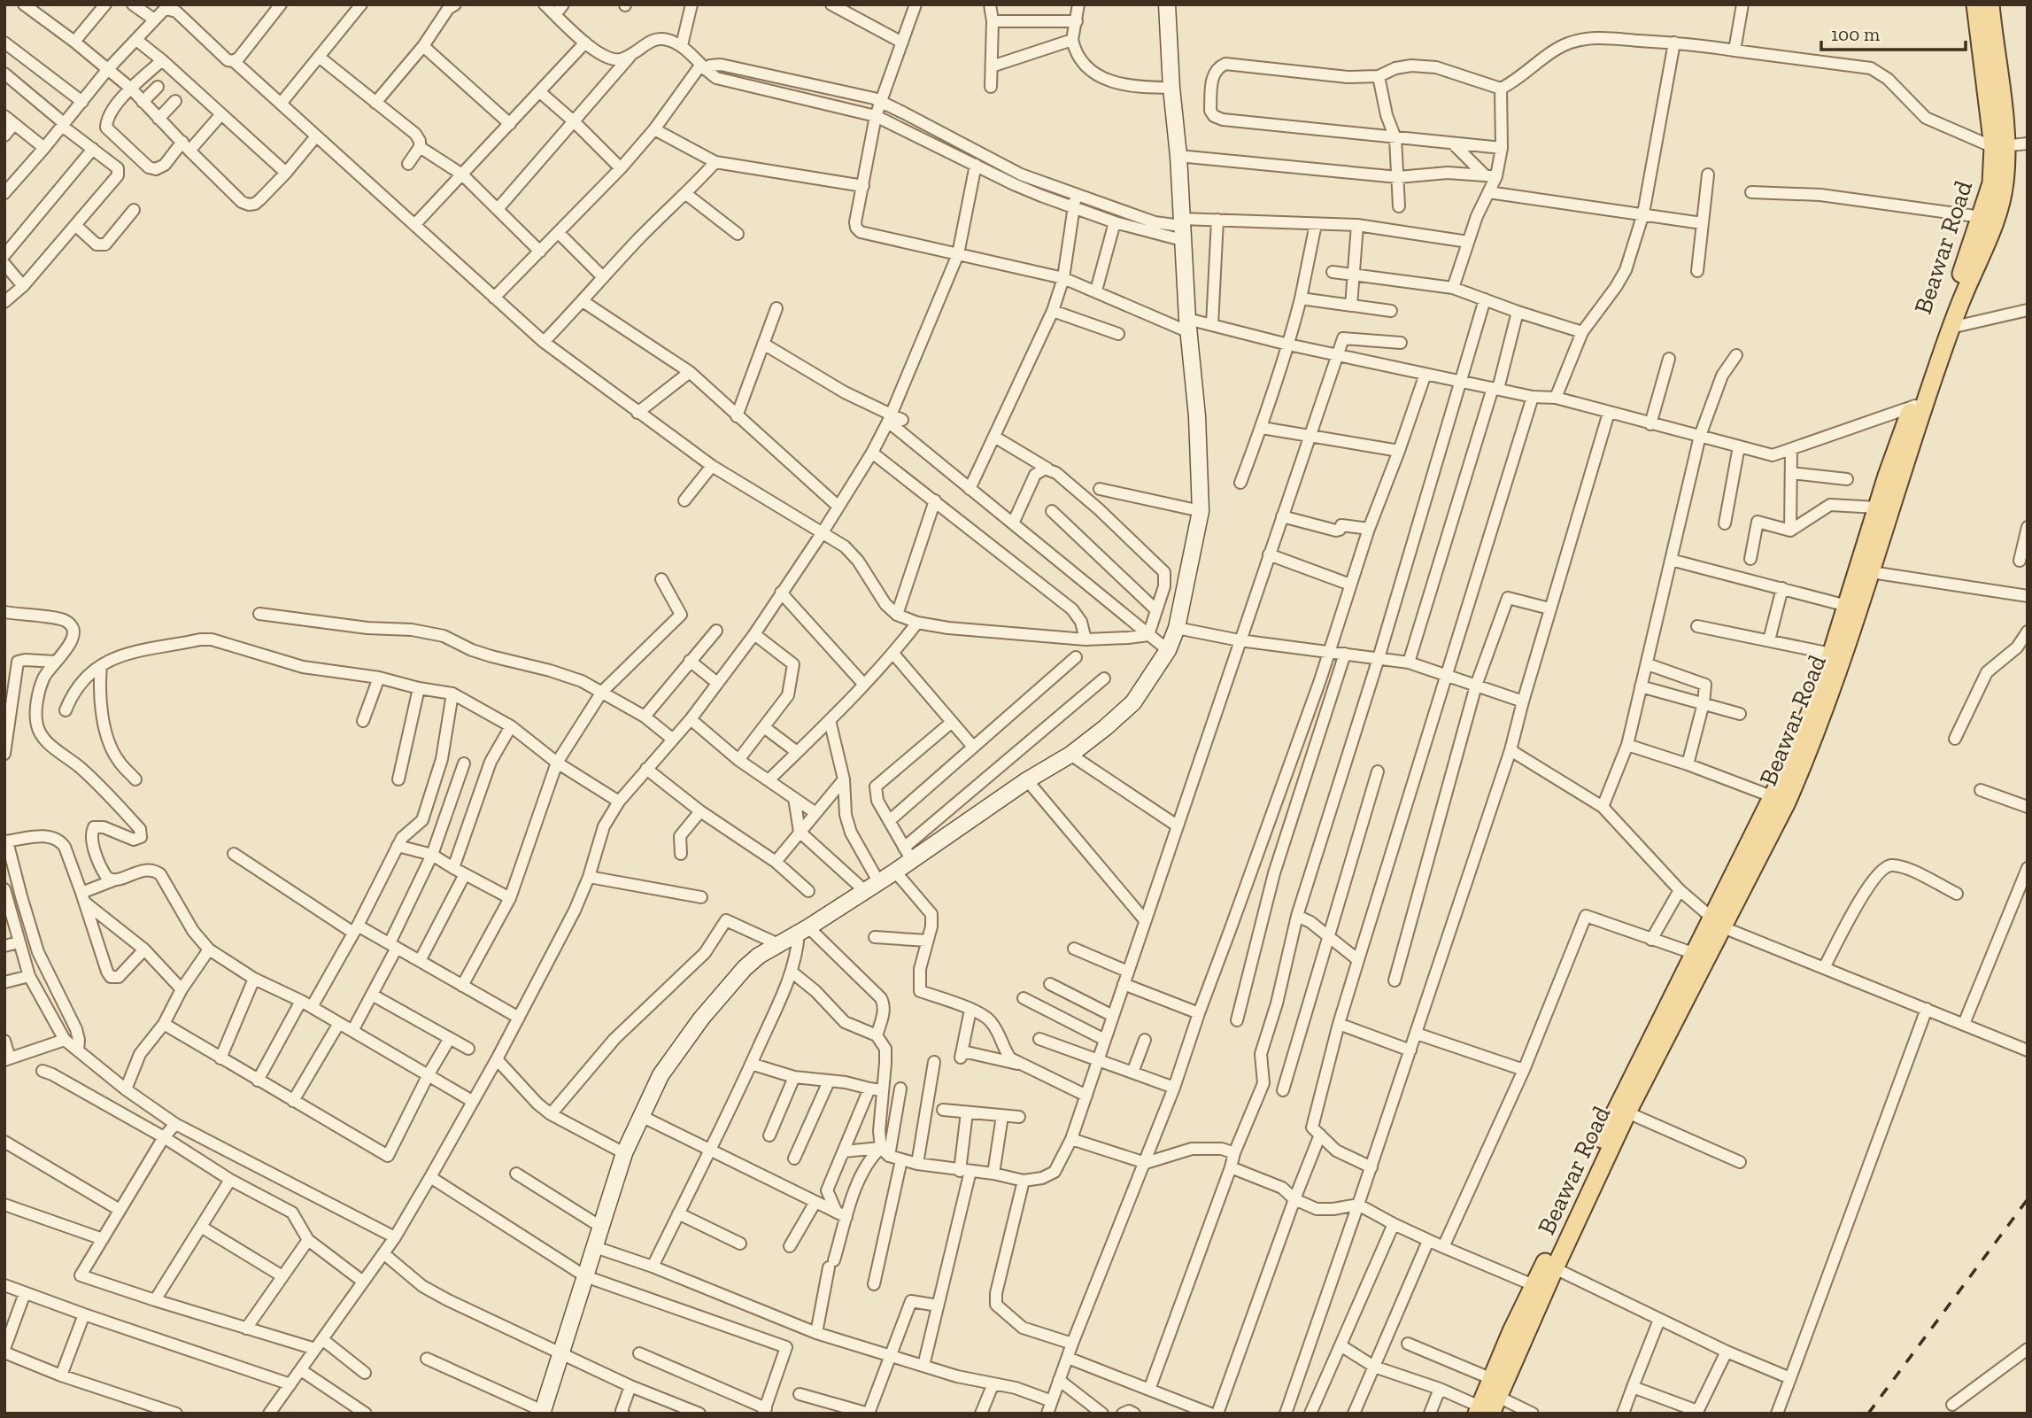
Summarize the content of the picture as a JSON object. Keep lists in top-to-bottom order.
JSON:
{
  "streets": {
    "main road": ["Beawar Road"]
  },
  "scale_bar": "100 m"
}
